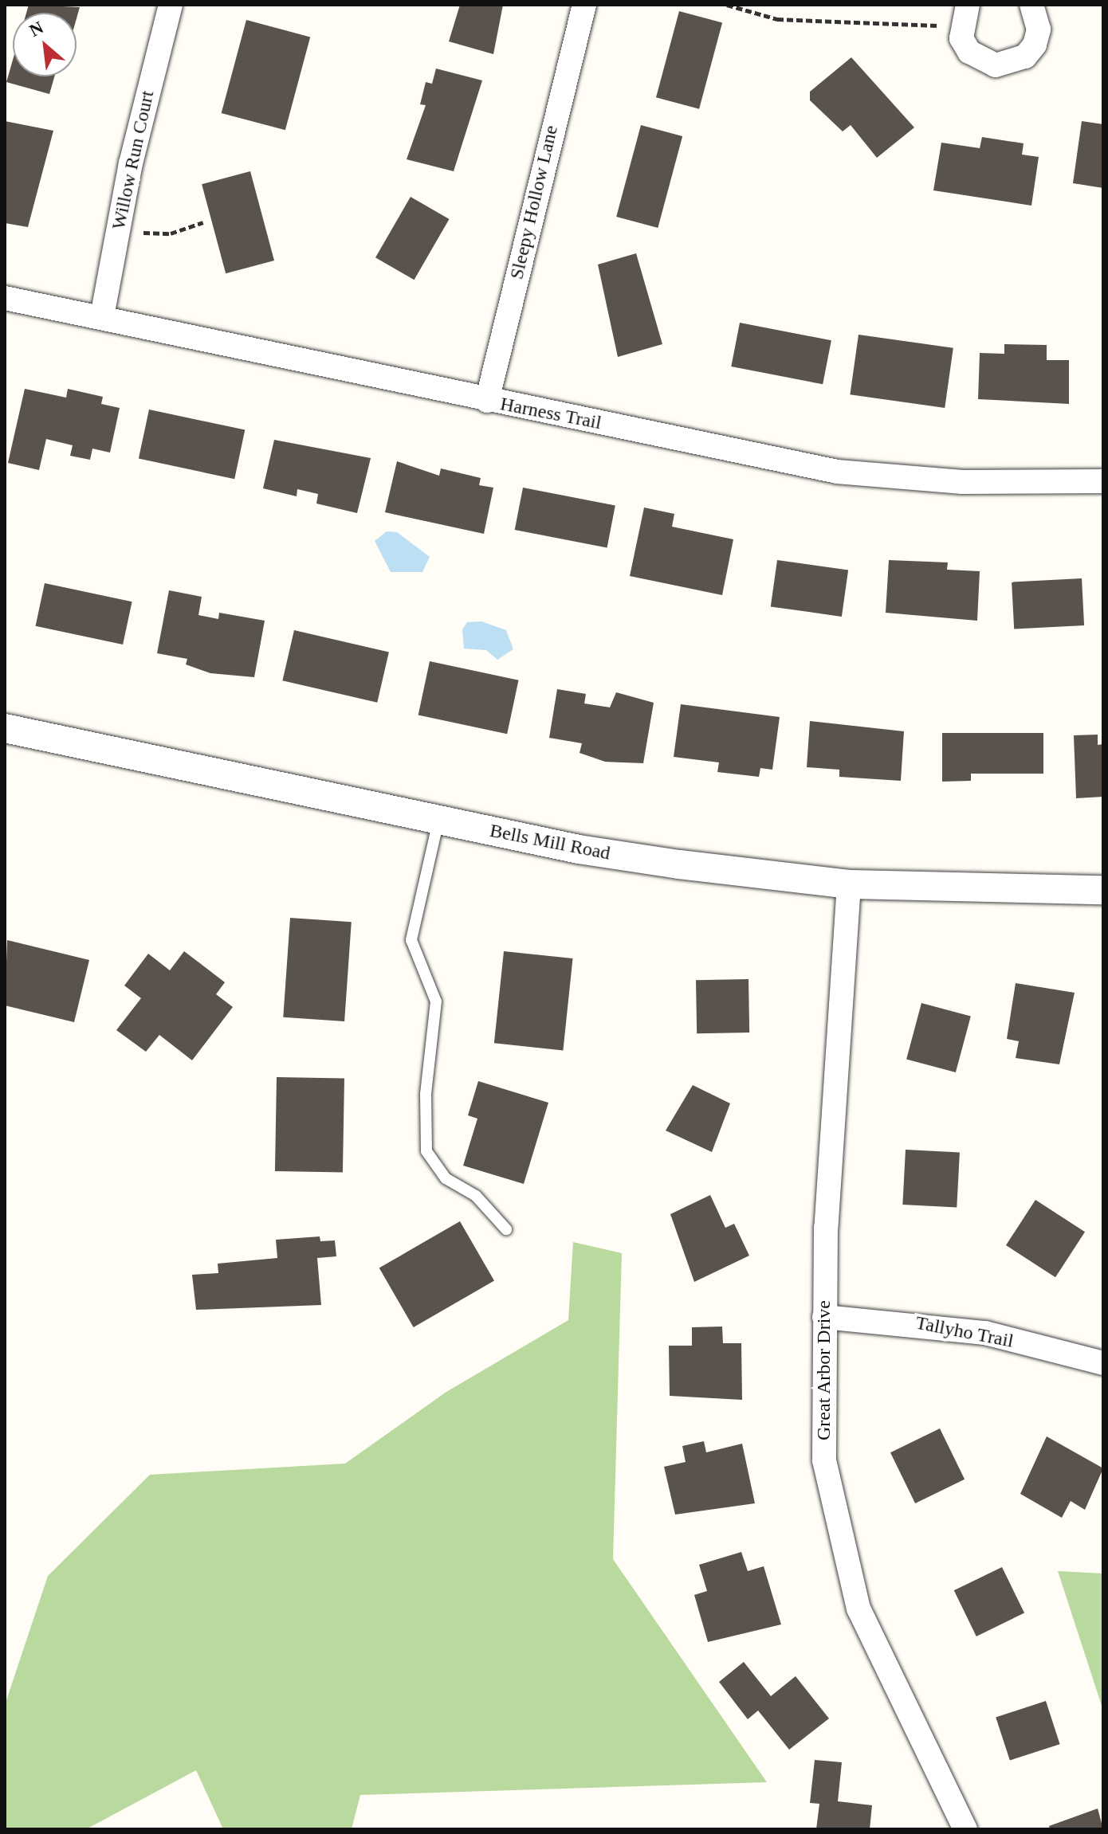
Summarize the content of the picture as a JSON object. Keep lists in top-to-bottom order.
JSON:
{
  "streets": {
    "street": [
      "Willow Run Court",
      "Sleepy Hollow Lane",
      "Harness Trail",
      "Bells Mill Road",
      "Tallyho Trail",
      "Great Arbor Drive"
    ]
  },
  "crossings": [
    ["Willow Run Court", "Harness Trail"],
    ["Sleepy Hollow Lane", "Harness Trail"],
    ["Bells Mill Road", "Great Arbor Drive"],
    ["Tallyho Trail", "Great Arbor Drive"]
  ],
  "north": "top left"
}
